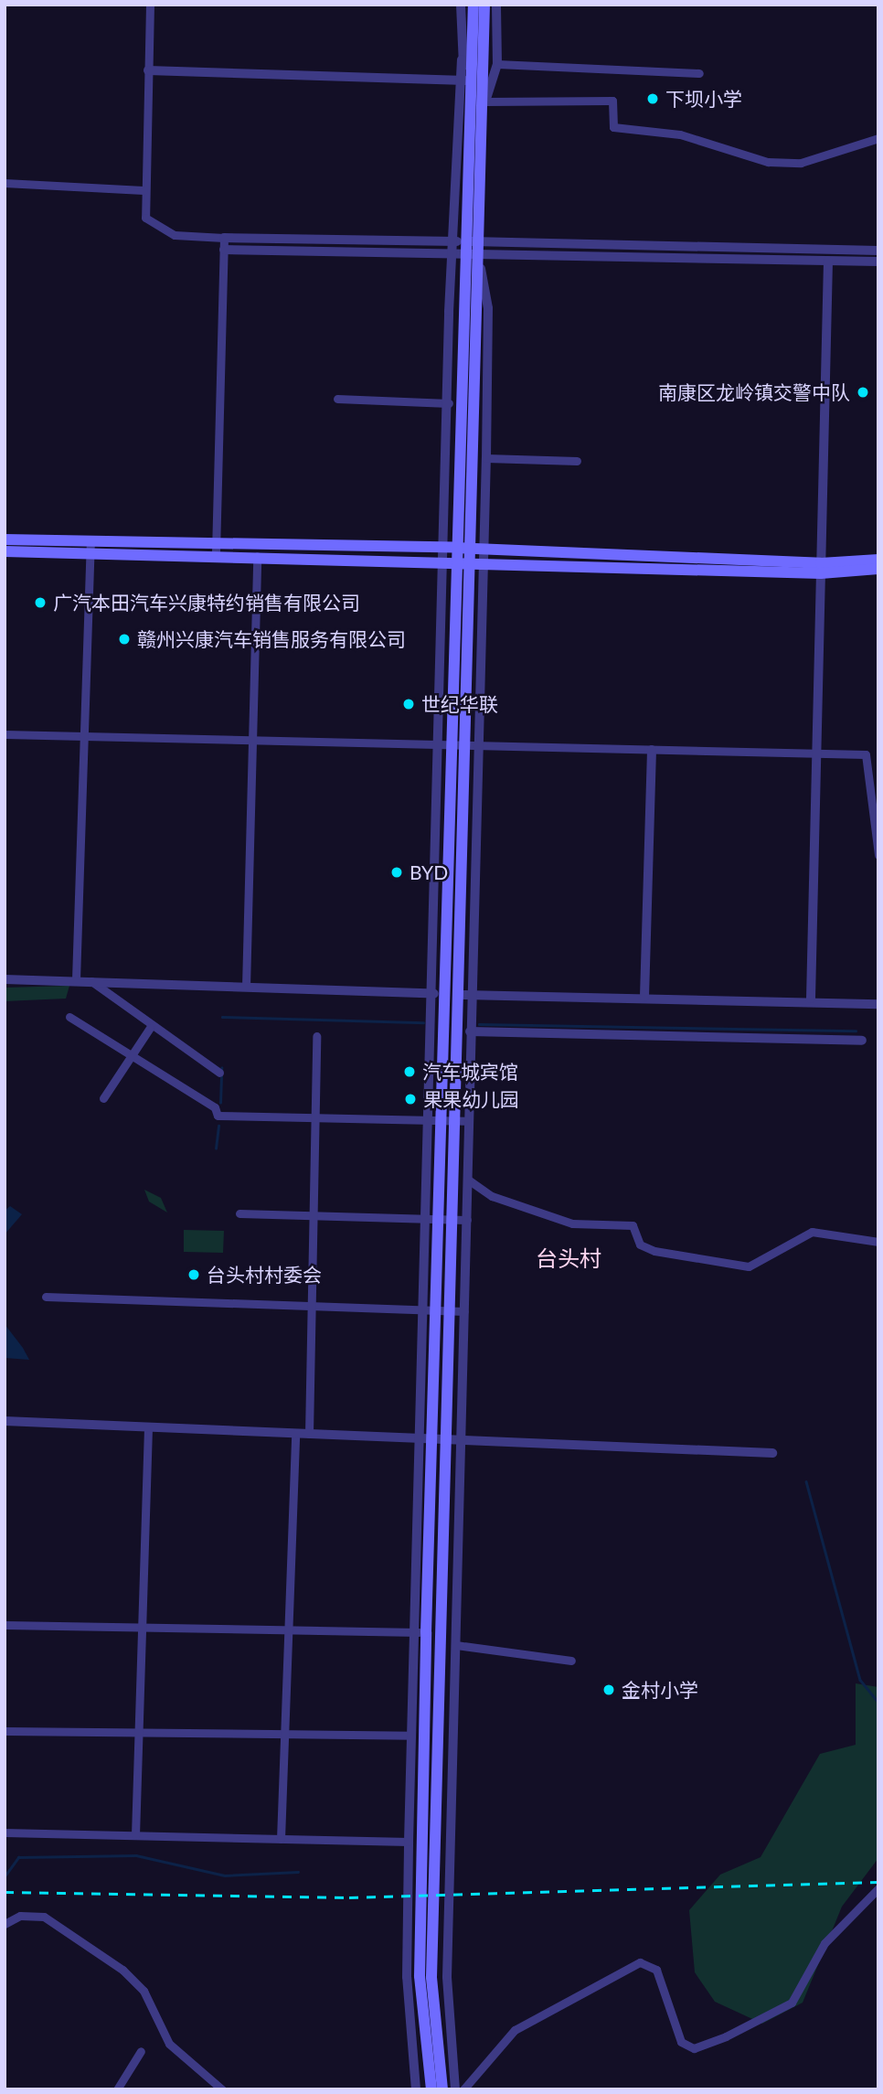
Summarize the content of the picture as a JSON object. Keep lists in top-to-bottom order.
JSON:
{
  "districts": ["台头村"],
  "places": [
    "下坝小学",
    "南康区龙岭镇交警中队",
    "广汽本田汽车兴康特约销售有限公司",
    "赣州兴康汽车销售服务有限公司",
    "世纪华联",
    "BYD",
    "汽车城宾馆",
    "果果幼儿园",
    "台头村村委会",
    "金村小学"
  ]
}
